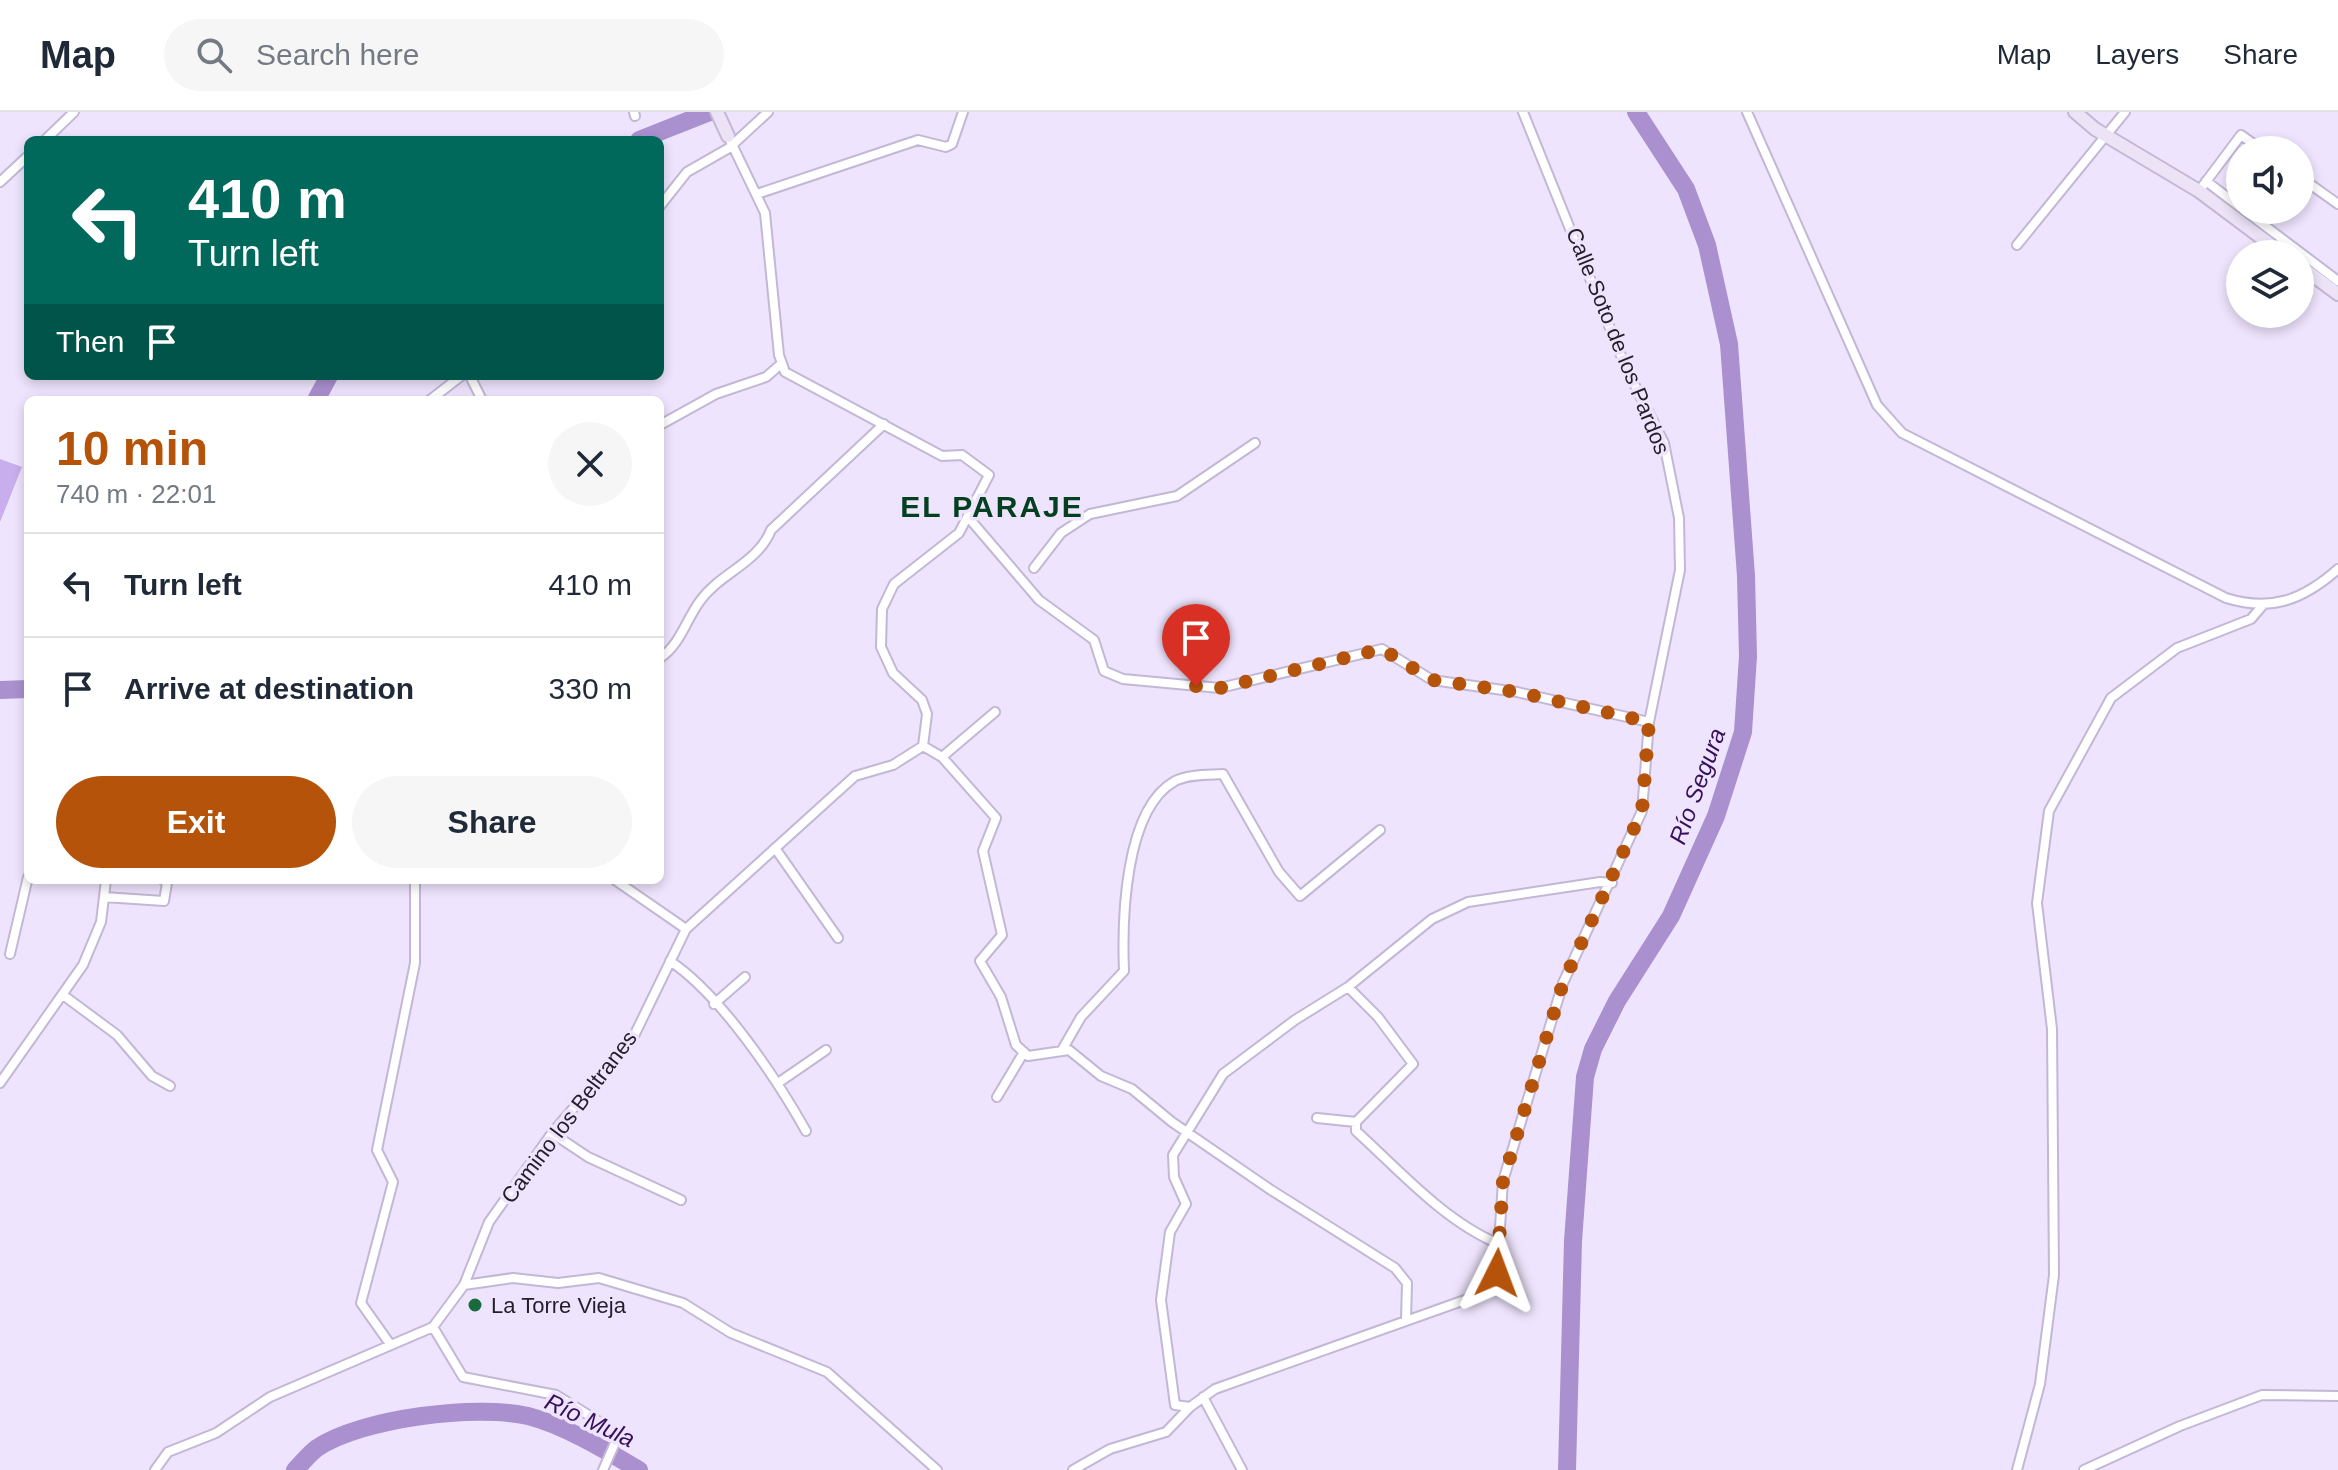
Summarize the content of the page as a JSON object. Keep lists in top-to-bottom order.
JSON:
{
  "streets": {
    "street": ["Calle Soto de los Pardos", "Camino los Beltranes"]
  },
  "districts": ["EL PARAJE"],
  "water": ["Río Segura", "Río Mula"],
  "places": ["La Torre Vieja"],
  "page": {
    "header": "Map",
    "search": "Search here",
    "nav": ["Map", "Layers", "Share"],
    "turn": ["410 m", "Turn left"],
    "then": "Then",
    "heading": ["10 min", "740 m · 22:01"],
    "list": [
      {
        "name": "Turn left",
        "value": "410 m"
      },
      {
        "name": "Arrive at destination",
        "value": "330 m"
      }
    ],
    "buttons": ["Exit", "Share"]
  }
}
